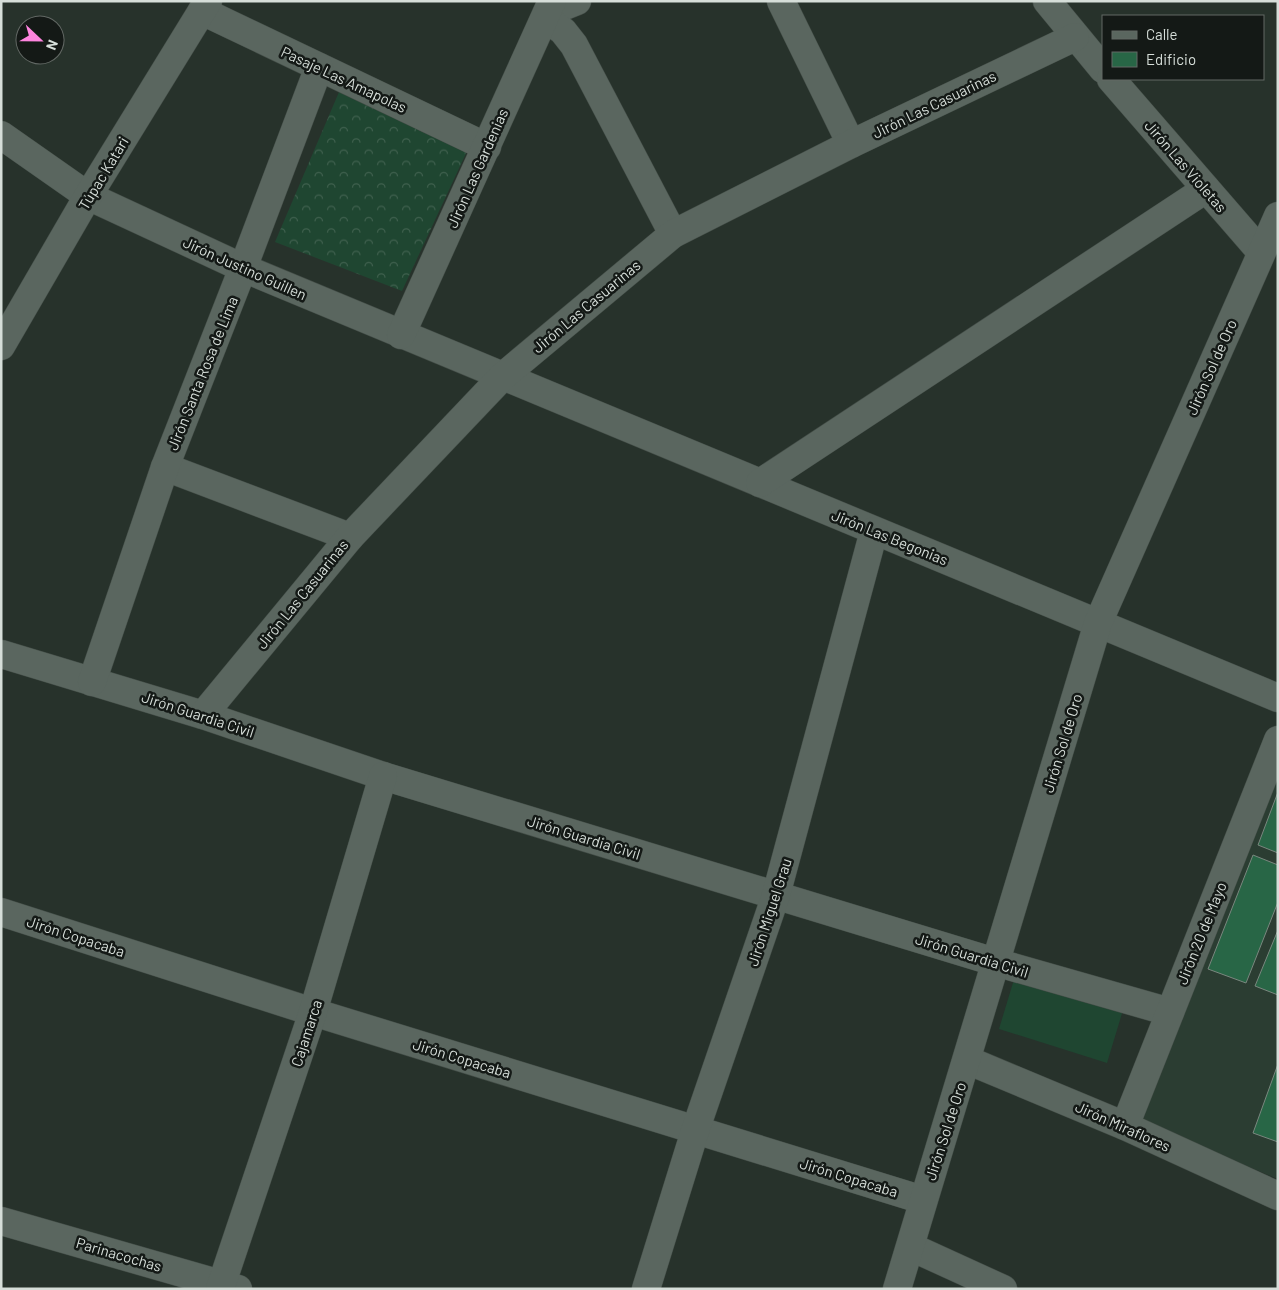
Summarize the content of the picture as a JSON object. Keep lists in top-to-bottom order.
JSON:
{
  "streets": {
    "street": [
      "Pasaje Las Amapolas",
      "Jirón Las Casuarinas",
      "Jirón Las Violetas",
      "Jirón Las Gardenias",
      "Túpac Katari",
      "Jirón Justino Guillen",
      "Jirón Sol de Oro",
      "Jirón Santa Rosa de Lima",
      "Jirón Las Begonias",
      "Jirón Guardia Civil",
      "Jirón Miguel Grau",
      "Jirón 20 de Mayo",
      "Jirón Copacaba",
      "Cajamarca",
      "Jirón Miraflores",
      "Parinacochas"
    ]
  },
  "crossings": [
    ["Pasaje Las Amapolas", "Jirón Las Gardenias"],
    ["Pasaje Las Amapolas", "Túpac Katari"],
    ["Pasaje Las Amapolas", "Jirón Santa Rosa de Lima"],
    ["Jirón Las Casuarinas", "Jirón Justino Guillen"],
    ["Jirón Las Casuarinas", "Jirón Las Begonias"],
    ["Jirón Las Casuarinas", "Jirón Guardia Civil"],
    ["Jirón Las Violetas", "Jirón Sol de Oro"],
    ["Jirón Las Gardenias", "Jirón Justino Guillen"],
    ["Túpac Katari", "Jirón Justino Guillen"],
    ["Jirón Justino Guillen", "Jirón Santa Rosa de Lima"],
    ["Jirón Justino Guillen", "Jirón Las Begonias"],
    ["Jirón Sol de Oro", "Jirón Las Begonias"],
    ["Jirón Sol de Oro", "Jirón Guardia Civil"],
    ["Jirón Sol de Oro", "Jirón Copacaba"],
    ["Jirón Sol de Oro", "Jirón Miraflores"],
    ["Jirón Santa Rosa de Lima", "Jirón Guardia Civil"],
    ["Jirón Las Begonias", "Jirón Miguel Grau"],
    ["Jirón Guardia Civil", "Jirón Miguel Grau"],
    ["Jirón Guardia Civil", "Jirón 20 de Mayo"],
    ["Jirón Guardia Civil", "Cajamarca"],
    ["Jirón Miguel Grau", "Jirón Copacaba"],
    ["Jirón 20 de Mayo", "Jirón Miraflores"],
    ["Jirón Copacaba", "Cajamarca"],
    ["Cajamarca", "Parinacochas"]
  ],
  "legend": ["Calle", "Edificio"],
  "north": "right"
}
